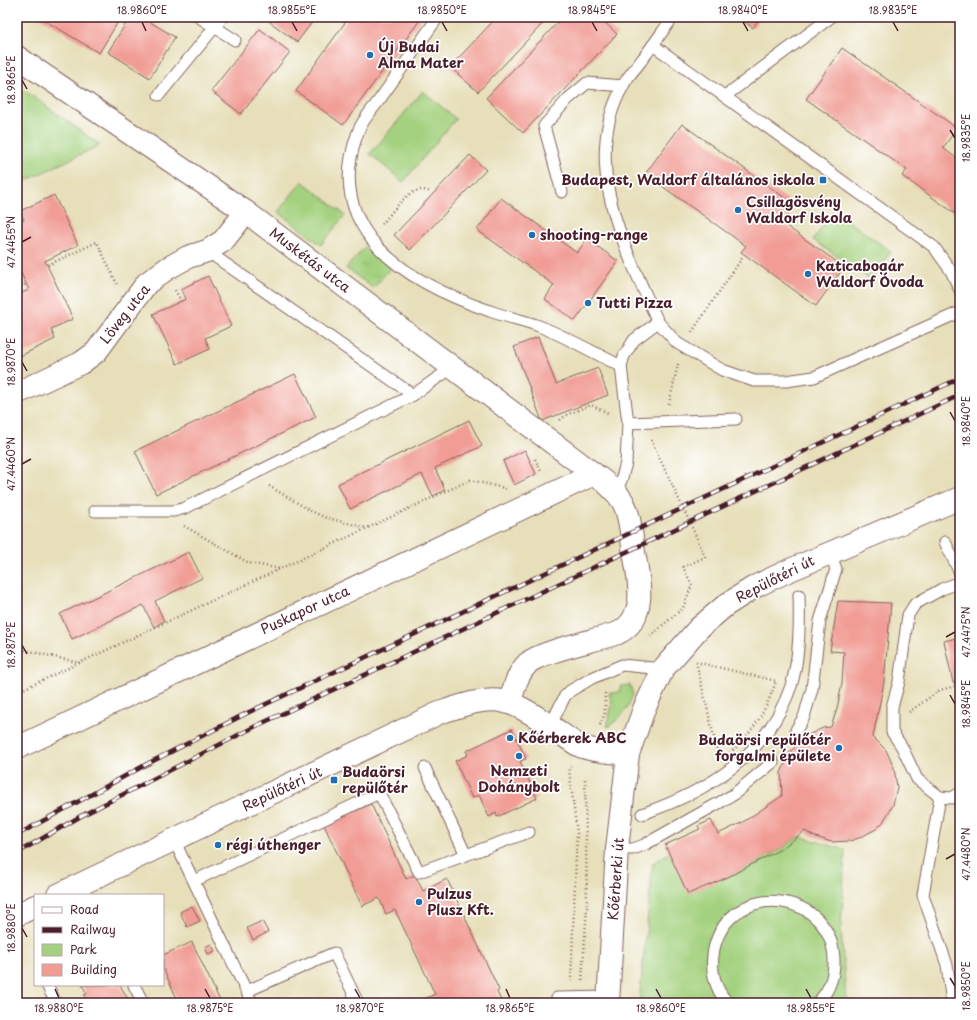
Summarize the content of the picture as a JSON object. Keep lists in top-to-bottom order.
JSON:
{
  "streets": {
    "street": [
      "Muskétás utca",
      "Löveg utca",
      "Repülőtéri út",
      "Puskapor utca",
      "Kőérberki út"
    ]
  },
  "crossings": [
    ["Muskétás utca", "Löveg utca"],
    ["Muskétás utca", "Puskapor utca"],
    ["Repülőtéri út", "Kőérberki út"]
  ],
  "places": {
    "other": [
      "Új Budai Alma Mater",
      "Csillagösvény Waldorf Iskola",
      "shooting-range",
      "Katicabogár Waldorf Óvoda",
      "Tutti Pizza",
      "Kőérberek ABC",
      "Budaörsi repülőtér forgalmi épülete",
      "Nemzeti Dohánybolt",
      "régi úthenger",
      "Pulzus Plusz Kft."
    ],
    "transit": ["Budapest, Waldorf általános iskola", "Budaörsi repülőtér"]
  },
  "legend": [
    "Road",
    "Railway",
    "Park",
    "Building"
  ],
  "coordinates": [
    "18.9860°E",
    "18.9855°E",
    "18.9850°E",
    "18.9845°E",
    "18.9840°E",
    "18.9835°E",
    "18.9865°E",
    "47.4455°N",
    "18.9870°E",
    "47.4460°N",
    "47.4475°N",
    "18.9875°E",
    "47.4480°N",
    "18.9880°E"
  ]
}
